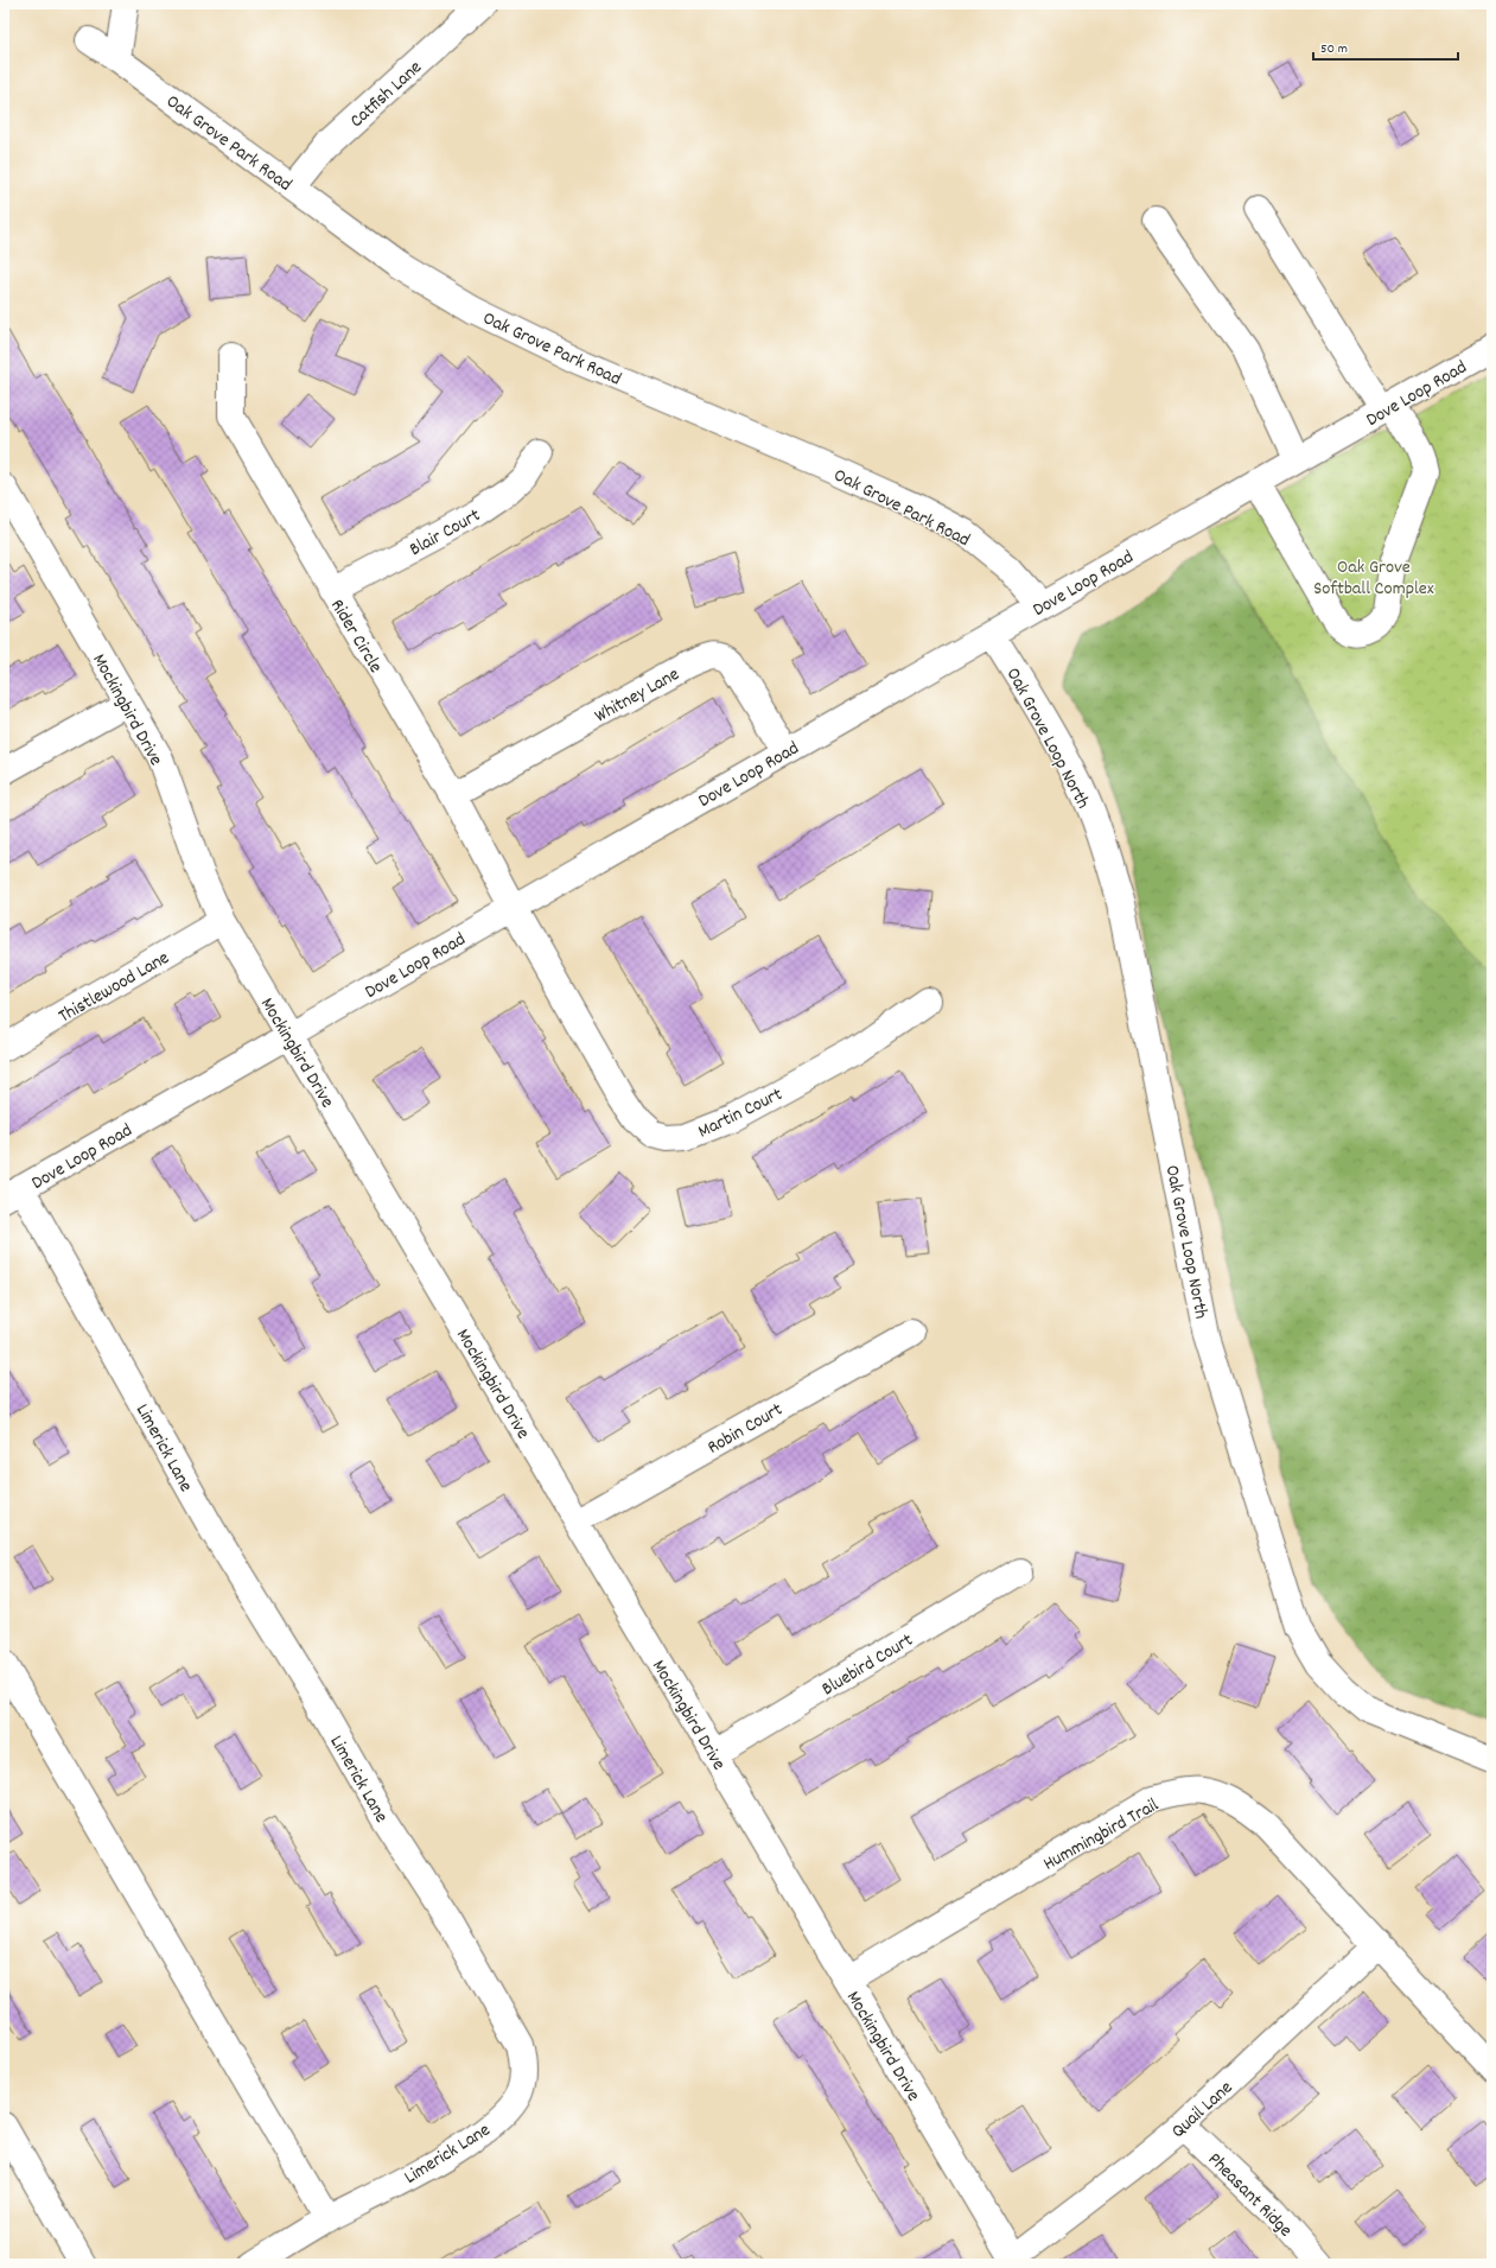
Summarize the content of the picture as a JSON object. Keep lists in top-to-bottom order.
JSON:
{
  "streets": {
    "street": [
      "Catfish Lane",
      "Oak Grove Park Road",
      "Dove Loop Road",
      "Blair Court",
      "Rider Circle",
      "Whitney Lane",
      "Mockingbird Drive",
      "Oak Grove Loop North",
      "Thistlewood Lane",
      "Martin Court",
      "Robin Court",
      "Limerick Lane",
      "Bluebird Court",
      "Hummingbird Trail",
      "Quail Lane",
      "Pheasant Ridge"
    ]
  },
  "crossings": [
    ["Catfish Lane", "Oak Grove Park Road"],
    ["Oak Grove Park Road", "Dove Loop Road"],
    ["Dove Loop Road", "Rider Circle"],
    ["Dove Loop Road", "Whitney Lane"],
    ["Dove Loop Road", "Mockingbird Drive"],
    ["Dove Loop Road", "Oak Grove Loop North"],
    ["Dove Loop Road", "Martin Court"],
    ["Dove Loop Road", "Limerick Lane"],
    ["Blair Court", "Rider Circle"],
    ["Rider Circle", "Whitney Lane"],
    ["Rider Circle", "Martin Court"],
    ["Mockingbird Drive", "Thistlewood Lane"],
    ["Mockingbird Drive", "Robin Court"],
    ["Mockingbird Drive", "Bluebird Court"],
    ["Mockingbird Drive", "Hummingbird Trail"],
    ["Mockingbird Drive", "Quail Lane"],
    ["Hummingbird Trail", "Quail Lane"],
    ["Quail Lane", "Pheasant Ridge"]
  ],
  "parks": ["Oak Grove Softball Complex"],
  "scale_bar": "50 m"
}
